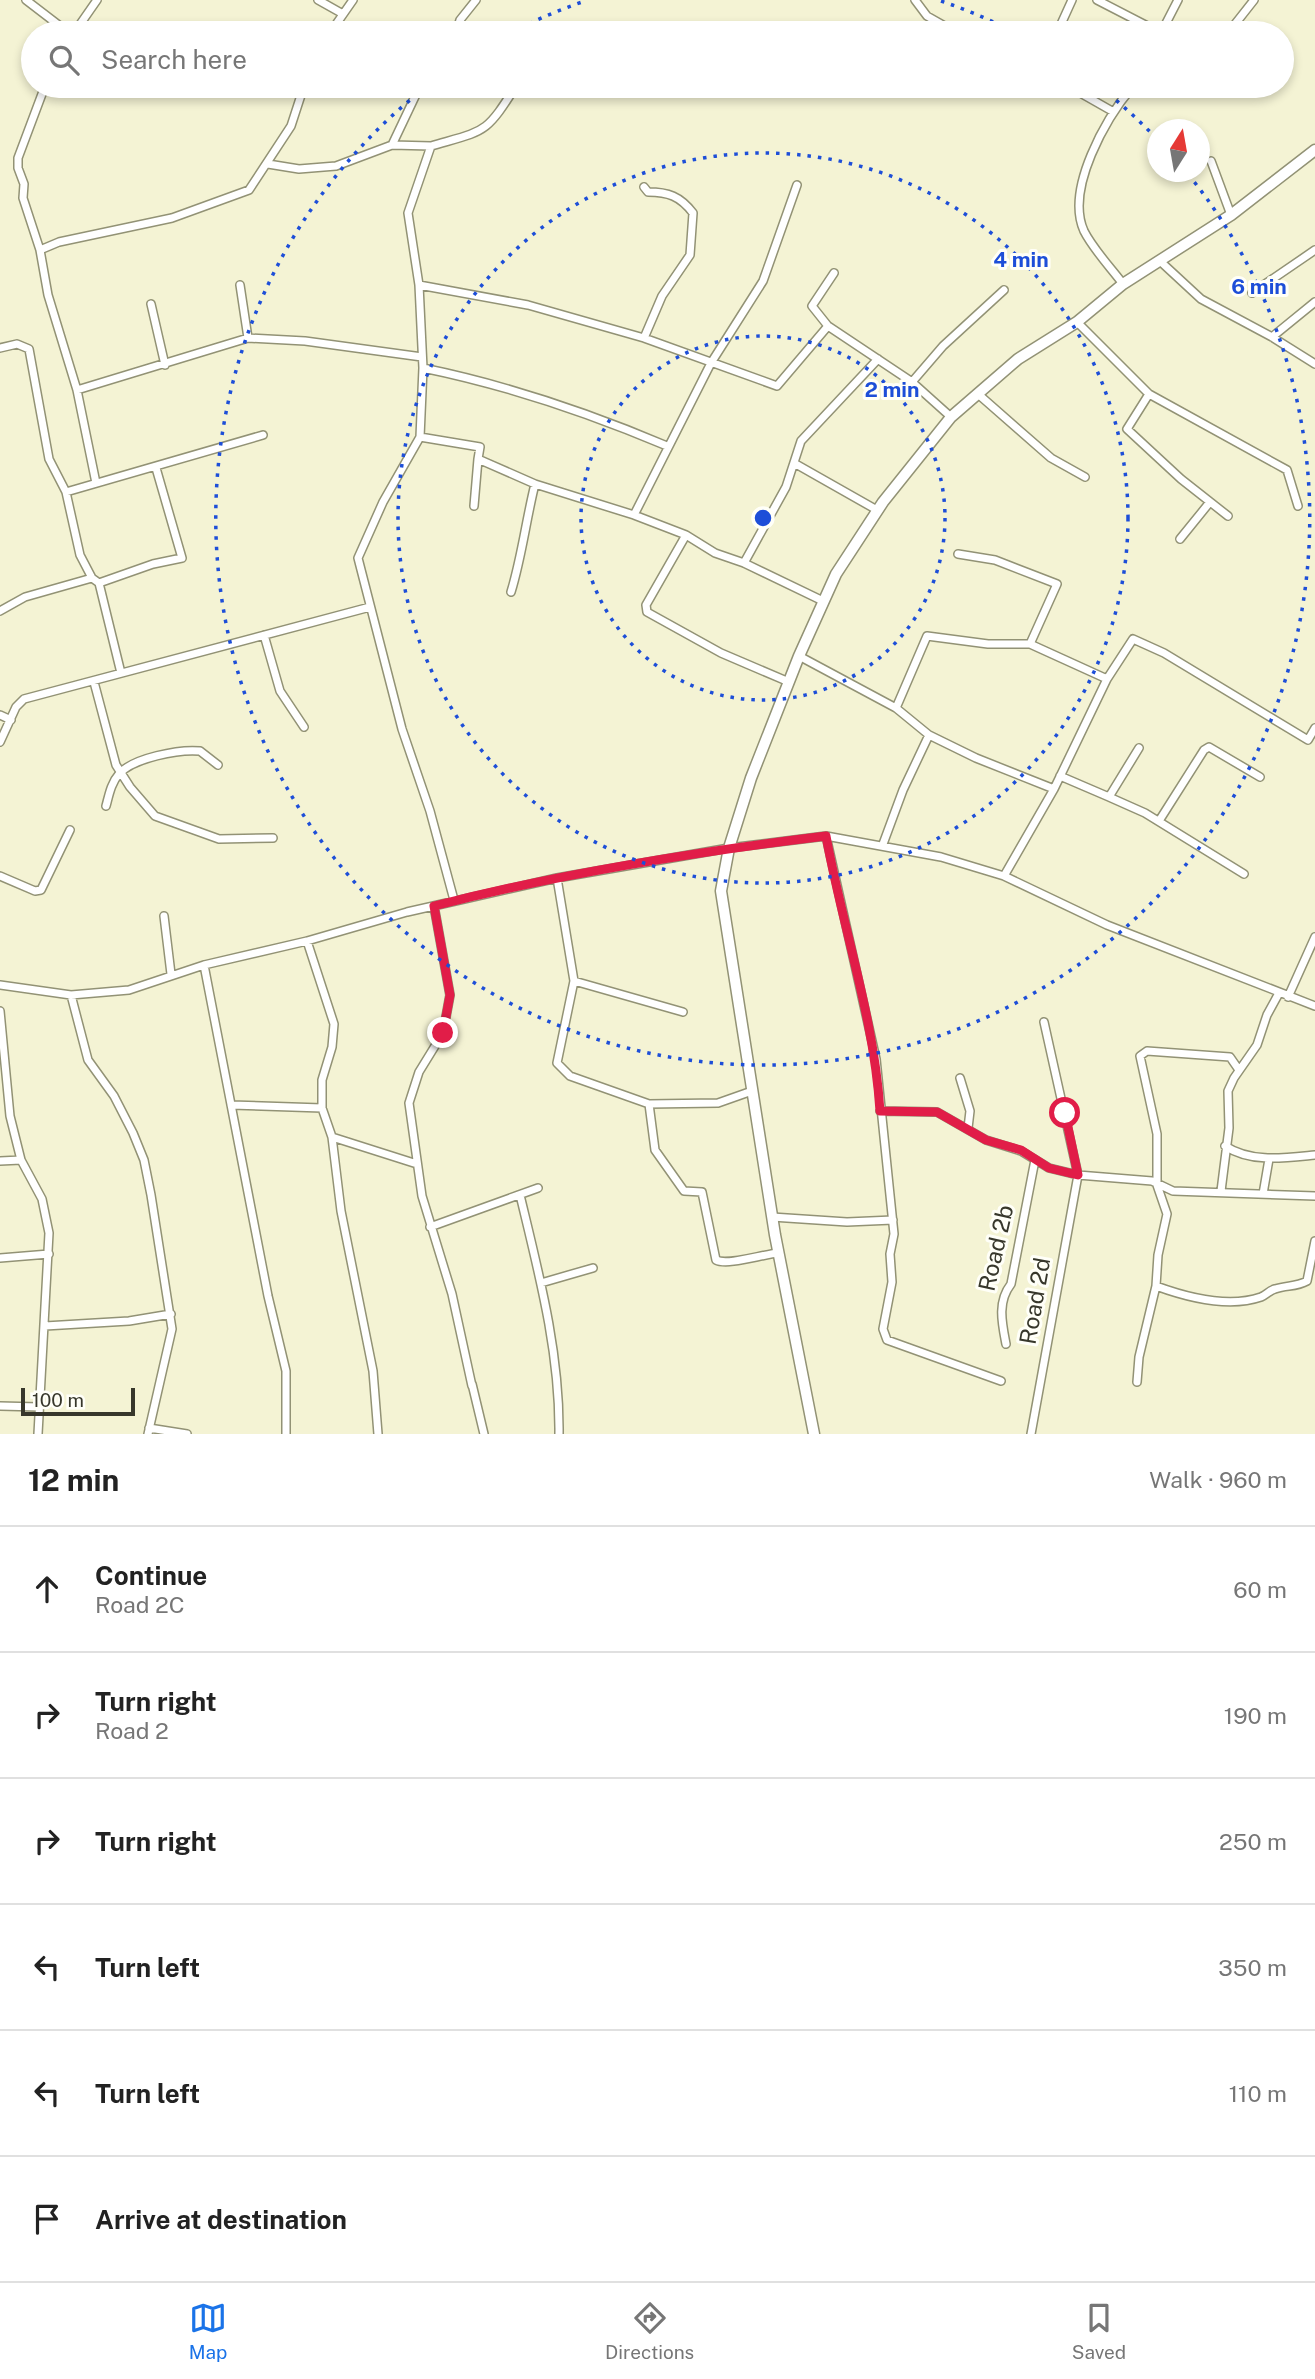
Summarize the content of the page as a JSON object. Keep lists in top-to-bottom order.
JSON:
{
  "streets": {
    "street": ["Road 2b", "Road 2d"]
  },
  "scale_bar": "100 m",
  "north": "top",
  "page": {
    "search": "Search here",
    "scale": "100 m",
    "heading": ["12 min", "Walk · 960 m"],
    "list": [
      ["Continue", "Road 2C", "60 m"],
      ["Turn right", "Road 2", "190 m"],
      ["Turn right", "250 m"],
      ["Turn left", "350 m"],
      ["Turn left", "110 m"],
      "Arrive at destination"
    ],
    "nav": ["Map", "Directions", "Saved"]
  },
  "rings": ["4 min", "6 min", "2 min"]
}
